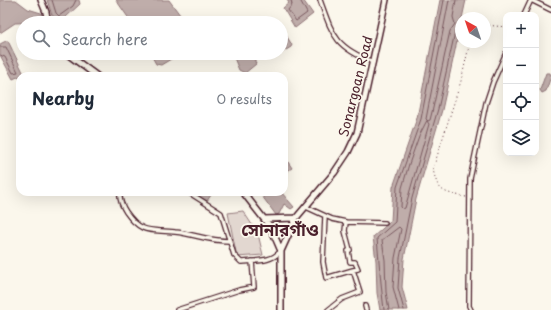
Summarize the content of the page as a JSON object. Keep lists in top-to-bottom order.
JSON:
{
  "streets": {
    "main road": ["Sonargoan Road"]
  },
  "districts": ["সোনারগাঁও"],
  "north": "top left",
  "page": {
    "map_buttons": ["+", "−"],
    "search": "Search here",
    "heading": ["Nearby", "0 results"]
  }
}
